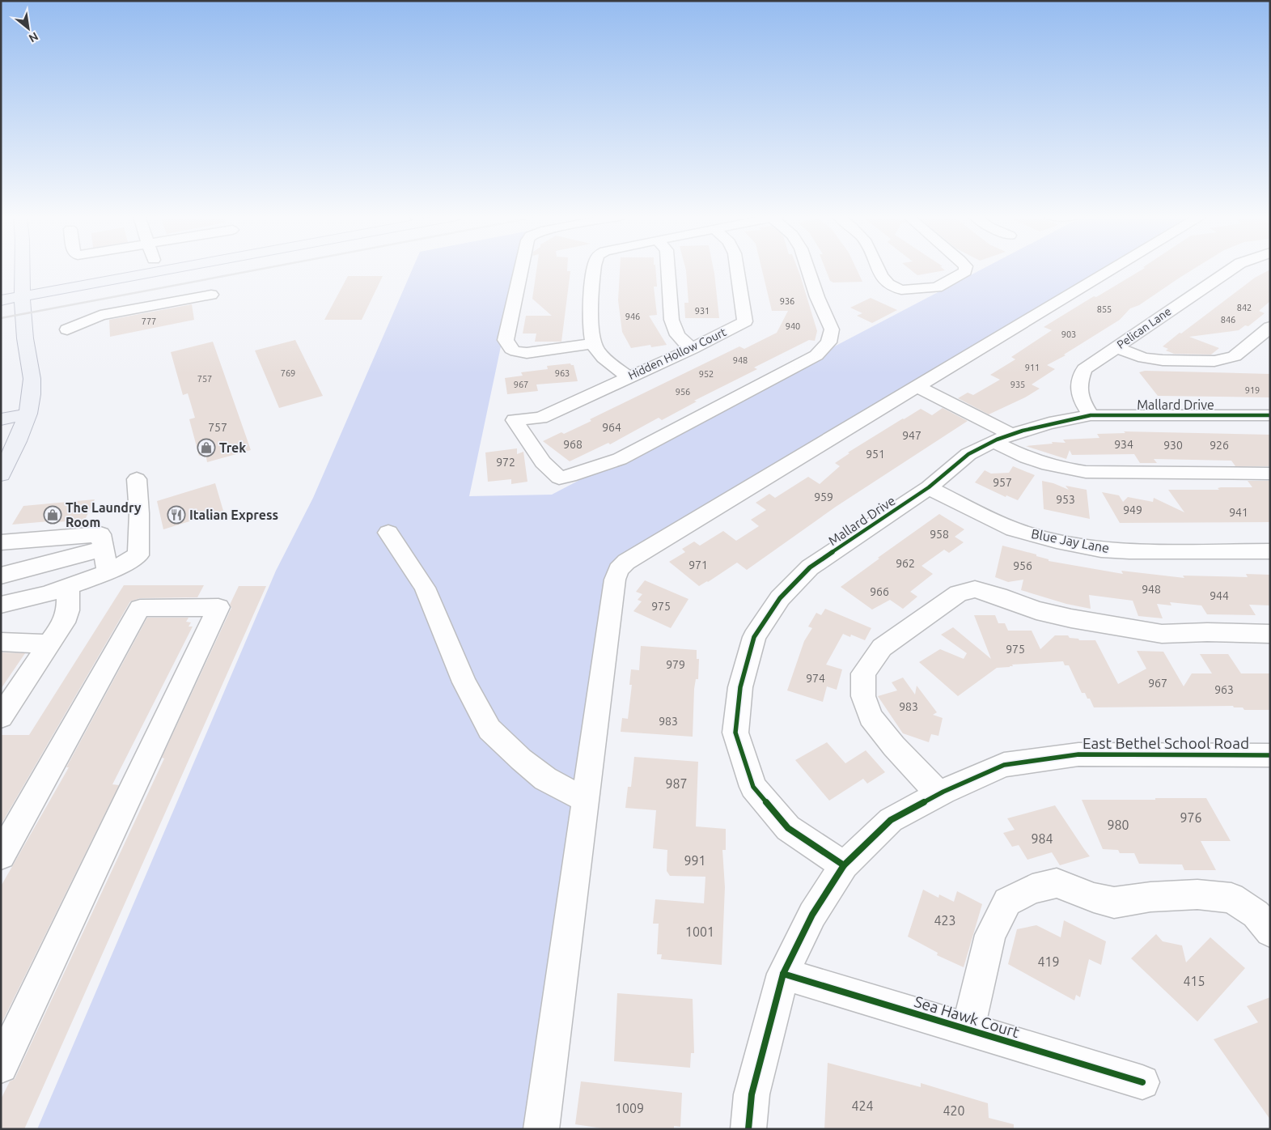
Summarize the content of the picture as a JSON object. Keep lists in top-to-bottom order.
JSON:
{
  "streets": {
    "street": [
      "Pelican Lane",
      "Hidden Hollow Court",
      "Mallard Drive",
      "Blue Jay Lane",
      "East Bethel School Road",
      "Sea Hawk Court"
    ]
  },
  "crossings": [
    ["Pelican Lane", "Mallard Drive"],
    ["Mallard Drive", "Blue Jay Lane"],
    ["Mallard Drive", "East Bethel School Road"],
    ["East Bethel School Road", "Sea Hawk Court"]
  ],
  "places": {
    "shop": ["Trek", "The Laundry Room"],
    "restaurant": ["Italian Express"]
  },
  "house_numbers": [
    "936",
    "842",
    "855",
    "931",
    "946",
    "846",
    "777",
    "940",
    "903",
    "948",
    "911",
    "769",
    "963",
    "952",
    "757",
    "967",
    "935",
    "919",
    "956",
    "757",
    "964",
    "947",
    "968",
    "934",
    "930",
    "926",
    "951",
    "972",
    "957",
    "959",
    "953",
    "949",
    "941",
    "958",
    "962",
    "971",
    "956",
    "948",
    "966",
    "944",
    "975",
    "975",
    "979",
    "974",
    "967",
    "963",
    "983",
    "983",
    "987",
    "976",
    "980",
    "984",
    "991",
    "423",
    "1001",
    "419",
    "415",
    "424",
    "1009",
    "420"
  ],
  "north": "bottom right"
}
